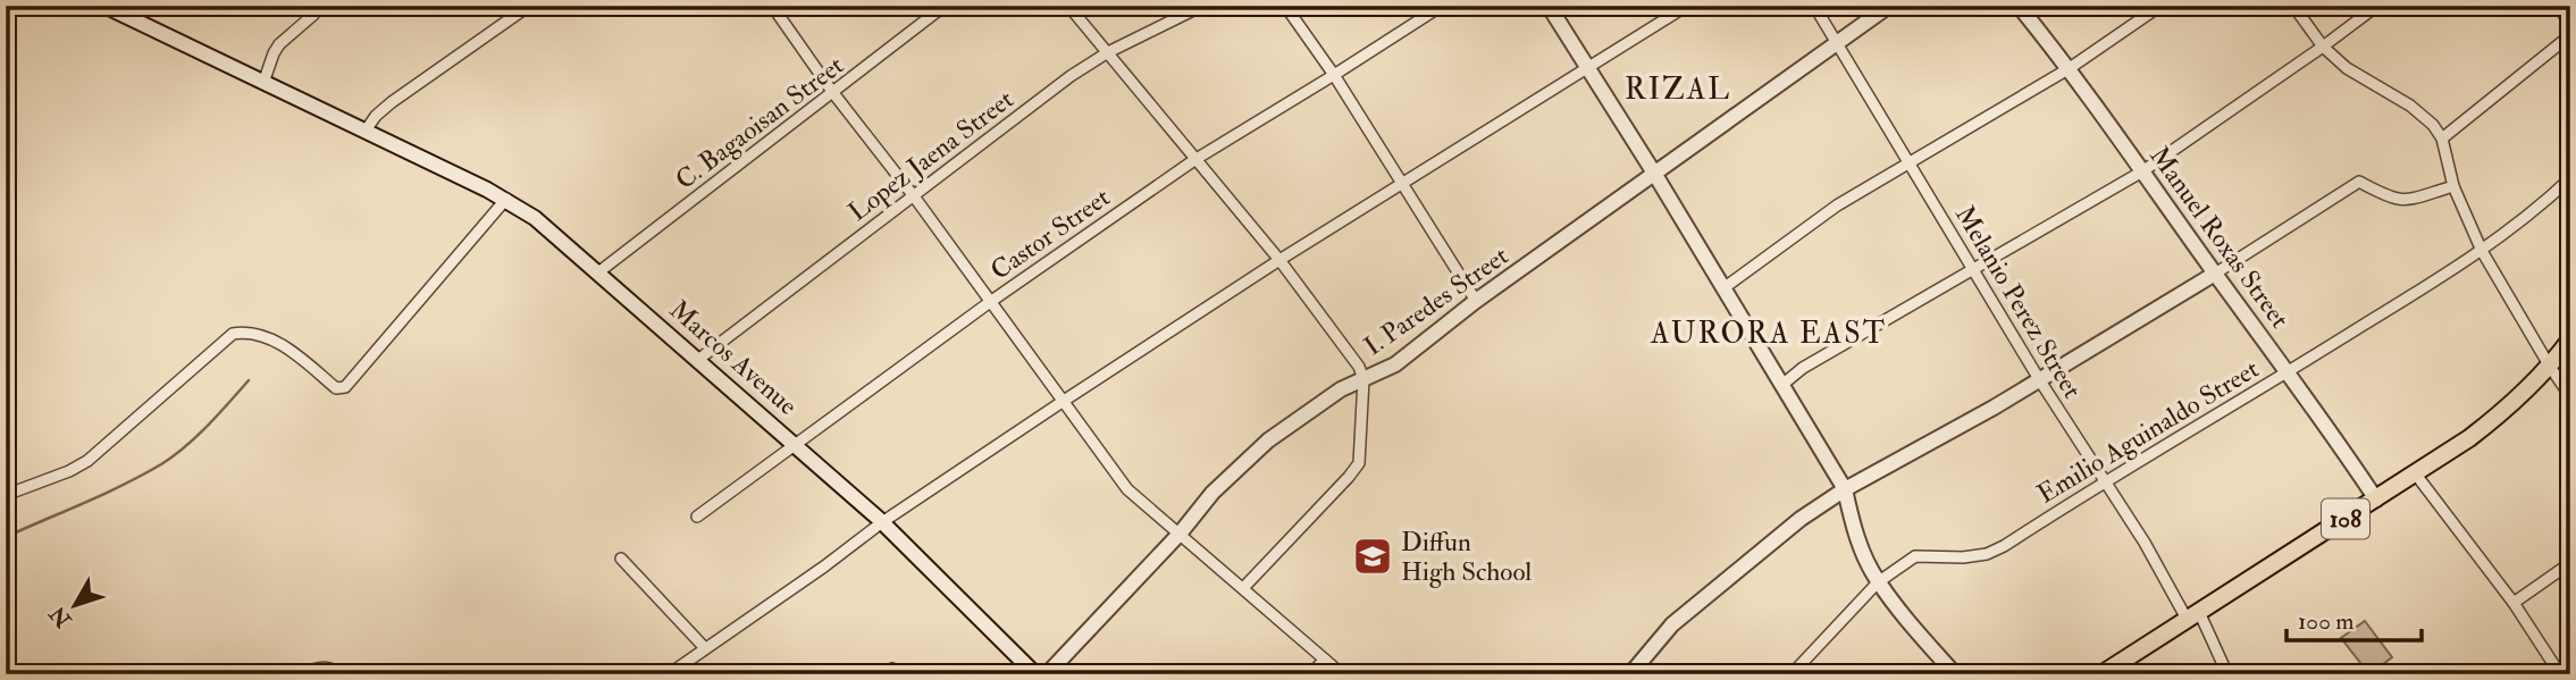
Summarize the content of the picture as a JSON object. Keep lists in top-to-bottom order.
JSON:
{
  "streets": {
    "main road": ["108"],
    "street": [
      "C. Bagaoisan Street",
      "Lopez Jaena Street",
      "Castor Street",
      "Manuel Roxas Street",
      "I. Paredes Street",
      "Melanio Perez Street",
      "Marcos Avenue",
      "Emilio Aguinaldo Street"
    ]
  },
  "crossings": [
    ["C. Bagaoisan Street", "Marcos Avenue"],
    ["Lopez Jaena Street", "Marcos Avenue"],
    ["Castor Street", "Marcos Avenue"],
    ["Manuel Roxas Street", "Emilio Aguinaldo Street"],
    ["Manuel Roxas Street", "108"],
    ["I. Paredes Street", "Melanio Perez Street"],
    ["I. Paredes Street", "Marcos Avenue"],
    ["Melanio Perez Street", "Emilio Aguinaldo Street"],
    ["Melanio Perez Street", "108"]
  ],
  "districts": ["RIZAL", "AURORA EAST"],
  "places": {
    "school or university": ["Diffun High School"]
  },
  "scale_bar": "100 m",
  "north": "bottom left"
}
